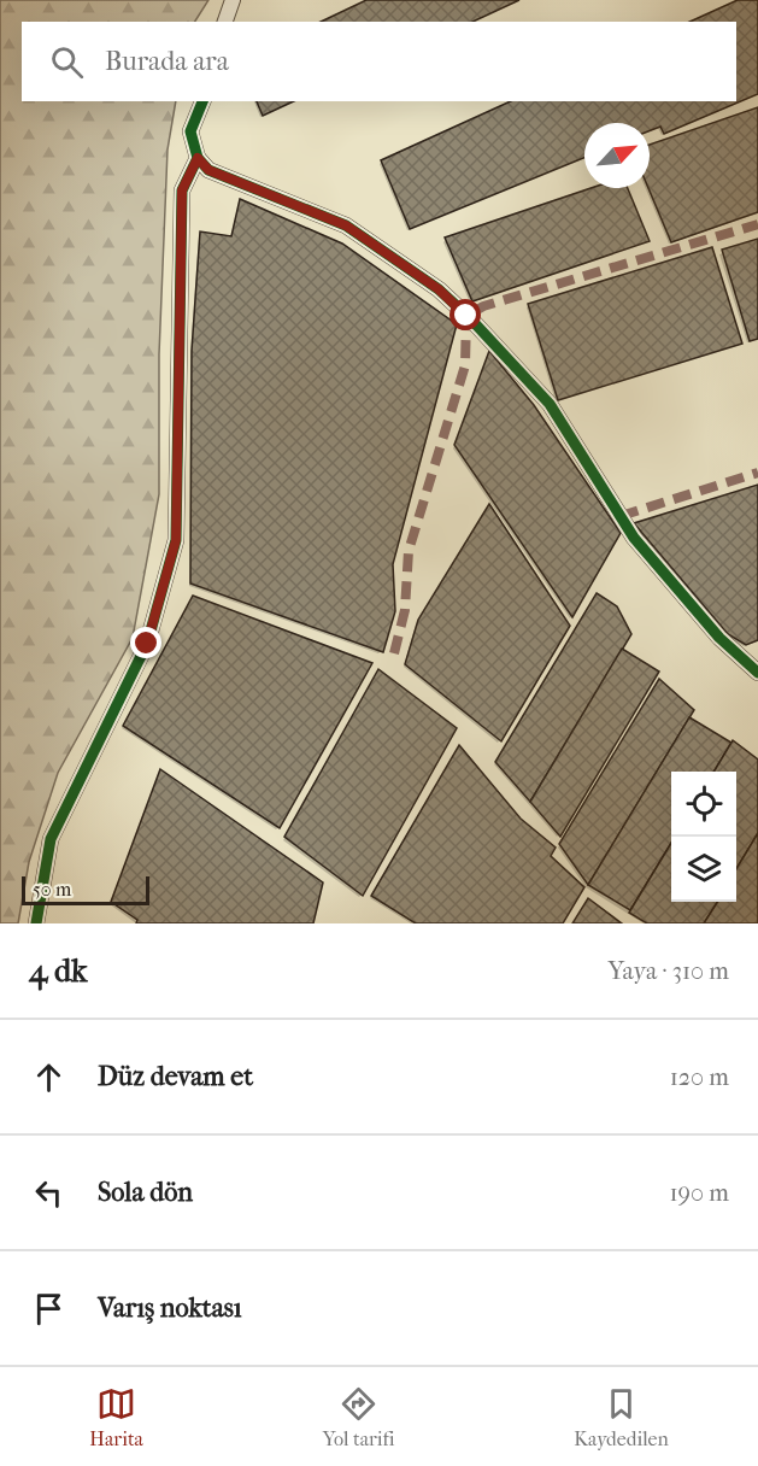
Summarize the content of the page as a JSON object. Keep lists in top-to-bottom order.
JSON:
{
  "scale_bar": "50 m",
  "north": "top right",
  "page": {
    "search": "Burada ara",
    "scale": "50 m",
    "heading": ["4 dk", "Yaya · 310 m"],
    "list": [
      ["Düz devam et", "120 m"],
      ["Sola dön", "190 m"],
      "Varış noktası"
    ],
    "nav": ["Harita", "Yol tarifi", "Kaydedilen"]
  }
}
